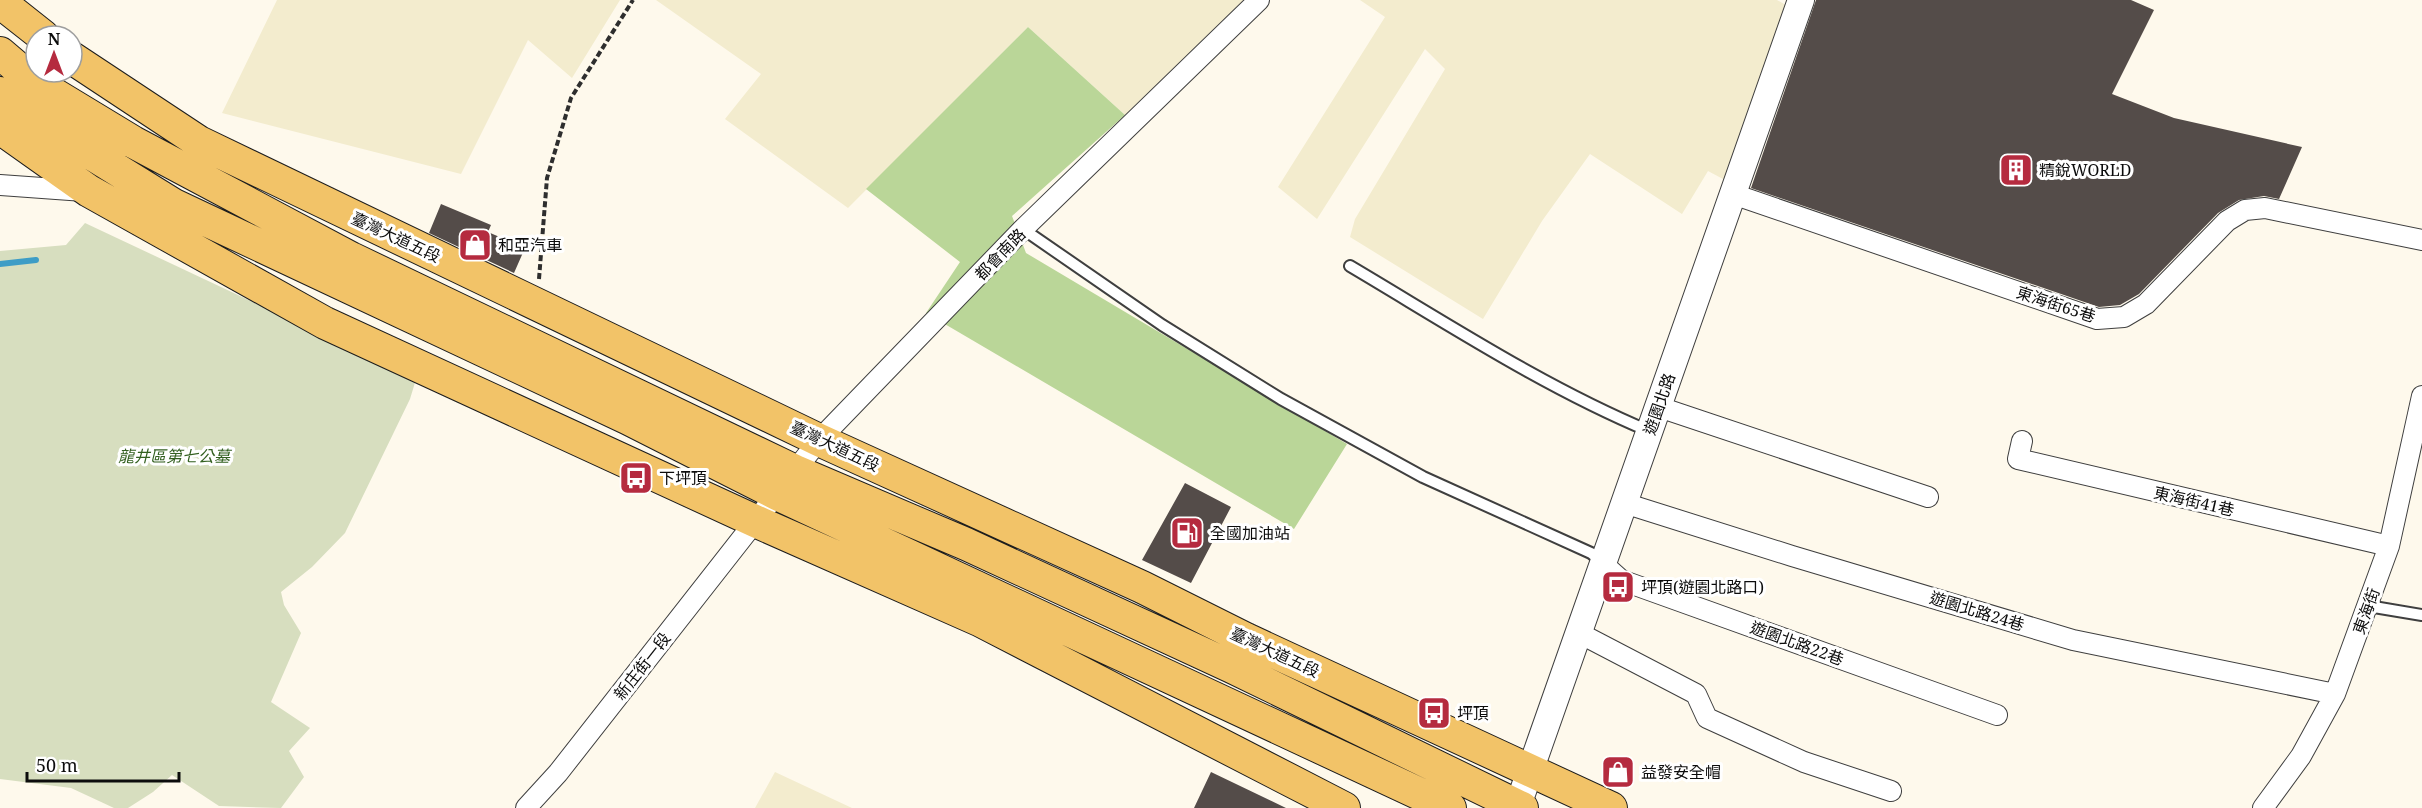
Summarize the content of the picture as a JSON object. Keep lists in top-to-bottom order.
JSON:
{
  "streets": {
    "main road": ["臺灣大道五段"],
    "street": [
      "都會南路",
      "東海街65巷",
      "遊園北路",
      "東海街41巷",
      "遊園北路24巷",
      "東海街",
      "遊園北路22巷",
      "新庄街一段"
    ]
  },
  "crossings": [
    ["臺灣大道五段", "都會南路"],
    ["臺灣大道五段", "遊園北路"],
    ["都會南路", "新庄街一段"],
    ["東海街65巷", "遊園北路"],
    ["遊園北路", "遊園北路24巷"],
    ["遊園北路", "遊園北路22巷"],
    ["東海街41巷", "東海街"],
    ["遊園北路24巷", "東海街"]
  ],
  "parks": ["龍井區第七公墓"],
  "places": {
    "building": ["精銳WORLD"],
    "shop": ["和亞汽車", "益發安全帽"],
    "bus stop": ["下坪頂", "坪頂(遊園北路口)", "坪頂"],
    "fuel station": ["全國加油站"]
  },
  "scale_bar": "50 m",
  "north": "top"
}
